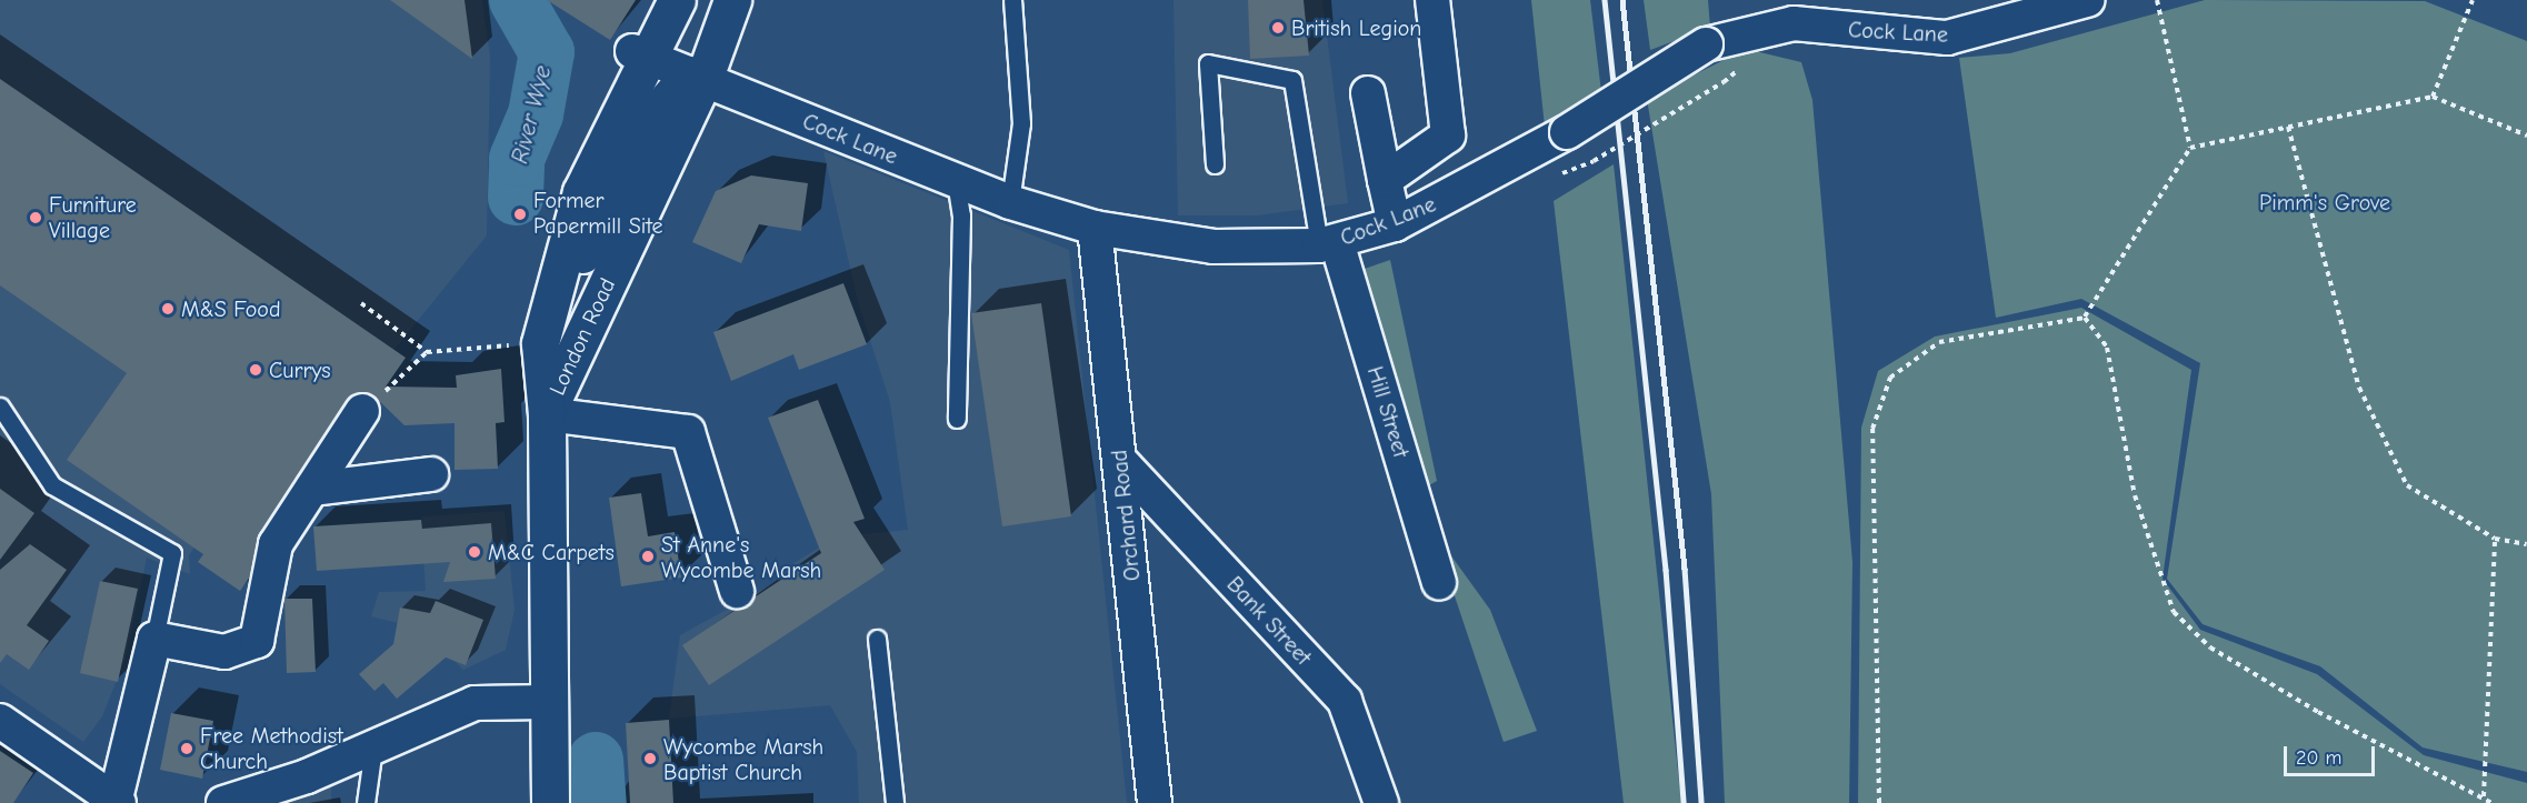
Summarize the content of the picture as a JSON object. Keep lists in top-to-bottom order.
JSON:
{
  "streets": {
    "main road": ["London Road"],
    "street": [
      "Cock Lane",
      "Hill Street",
      "Orchard Road",
      "Bank Street"
    ]
  },
  "crossings": [
    ["Cock Lane", "London Road"],
    ["Cock Lane", "Hill Street"],
    ["Cock Lane", "Orchard Road"],
    ["Orchard Road", "Bank Street"]
  ],
  "water": ["River Wye"],
  "parks": ["Pimm's Grove"],
  "places": [
    "British Legion",
    "Former Papermill Site",
    "Furniture Village",
    "M&S Food",
    "Currys",
    "M&C Carpets",
    "St Anne's Wycombe Marsh",
    "Free Methodist Church",
    "Wycombe Marsh Baptist Church"
  ],
  "scale_bar": "20 m"
}
